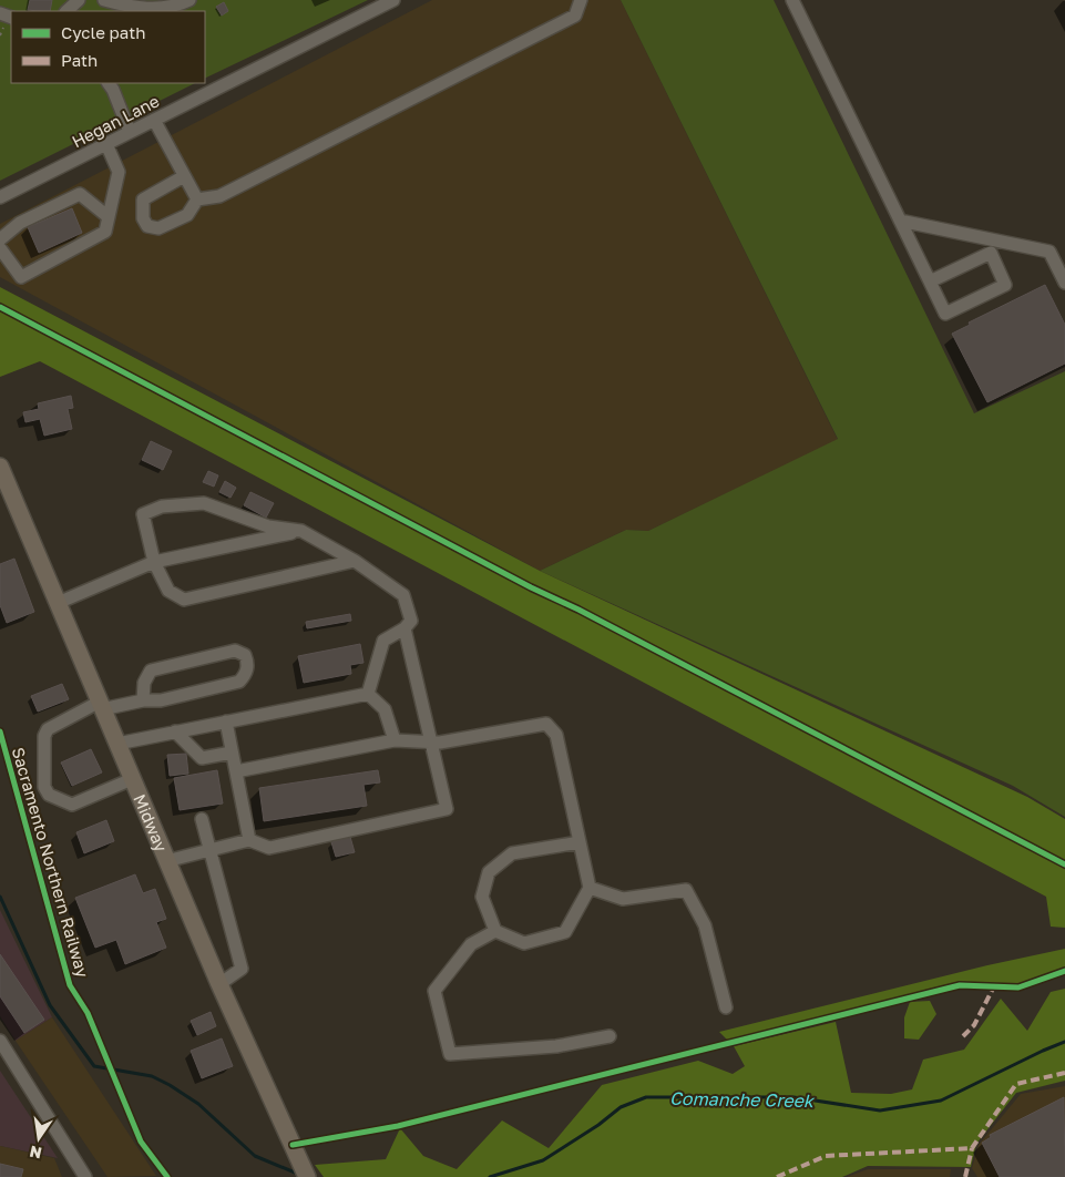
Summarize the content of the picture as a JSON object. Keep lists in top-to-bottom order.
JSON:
{
  "streets": {
    "main road": ["Midway"],
    "street": ["Hegan Lane"],
    "cycle path": ["Sacramento Northern Railway"]
  },
  "water": ["Comanche Creek"],
  "legend": ["Cycle path", "Path"],
  "north": "bottom"
}
